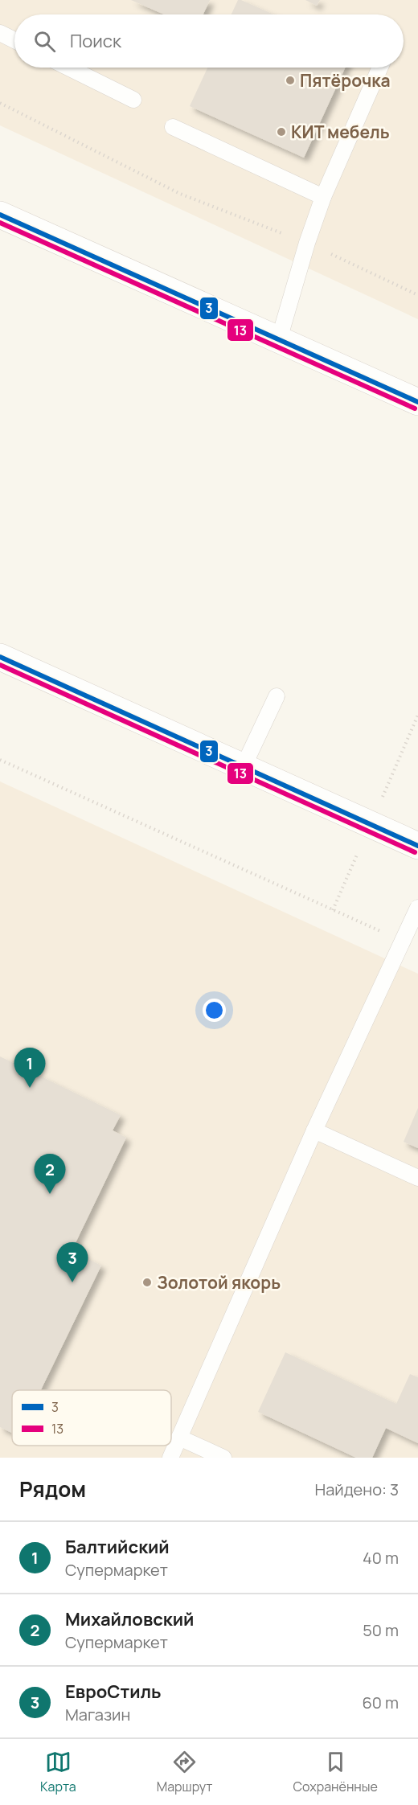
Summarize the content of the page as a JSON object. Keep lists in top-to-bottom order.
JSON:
{
  "places": ["Пятёрочка", "КИТ мебель", "Золотой якорь"],
  "lines": ["transit line 3", "transit line 13"],
  "legend": ["3", "13"],
  "page": {
    "search": "Поиск",
    "pins": ["1", "2", "3"],
    "heading": ["Рядом", "Найдено: 3"],
    "list": [
      {
        "mark": "1",
        "name": "Балтийский",
        "note": "Супермаркет",
        "value": "40 m"
      },
      {
        "mark": "2",
        "name": "Михайловский",
        "note": "Супермаркет",
        "value": "50 m"
      },
      {
        "mark": "3",
        "name": "ЕвроСтиль",
        "note": "Магазин",
        "value": "60 m"
      }
    ],
    "nav": ["Карта", "Маршрут", "Сохранённые"]
  }
}
